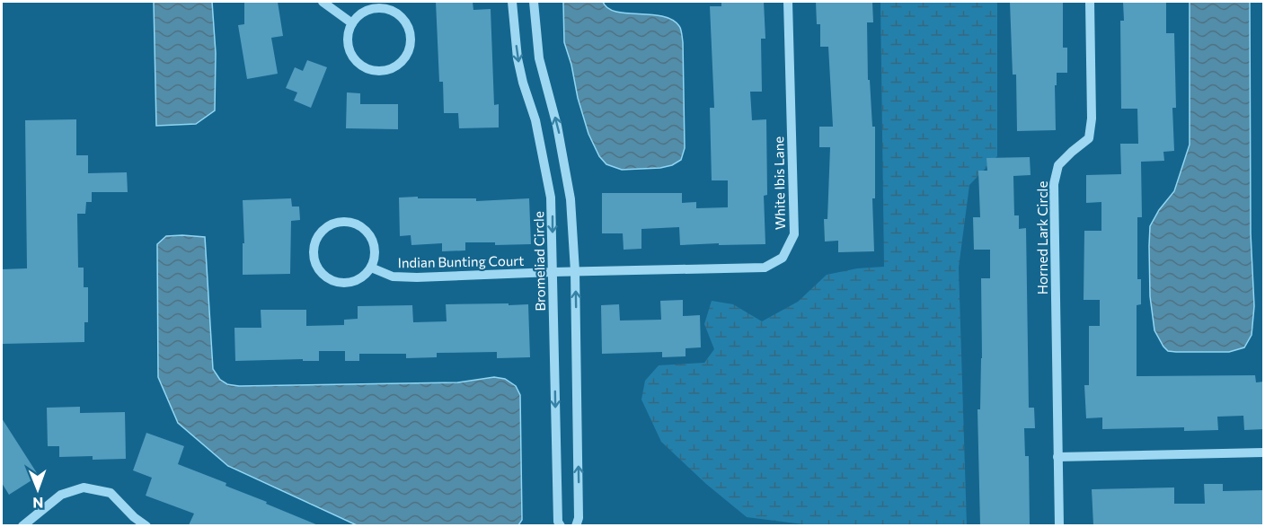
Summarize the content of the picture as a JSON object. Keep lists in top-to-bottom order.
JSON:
{
  "streets": {
    "street": [
      "White Ibis Lane",
      "Horned Lark Circle",
      "Indian Bunting Court",
      "Bromeliad Circle"
    ]
  },
  "crossings": [
    ["White Ibis Lane", "Indian Bunting Court"],
    ["White Ibis Lane", "Bromeliad Circle"],
    ["Indian Bunting Court", "Bromeliad Circle"]
  ],
  "north": "bottom"
}
